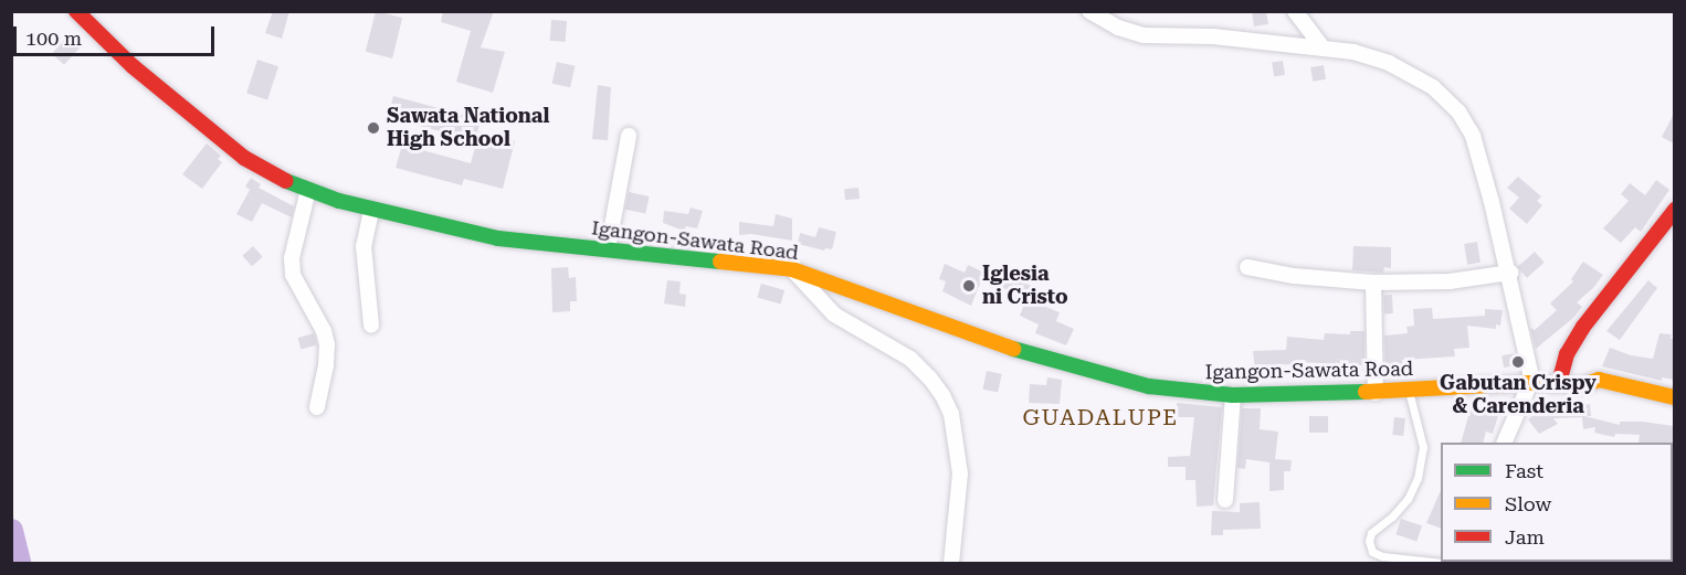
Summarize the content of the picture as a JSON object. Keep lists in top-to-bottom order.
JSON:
{
  "streets": {
    "main road": ["Igangon-Sawata Road"]
  },
  "districts": ["GUADALUPE"],
  "places": ["Sawata National High School", "Iglesia ni Cristo", "Gabutan Crispy & Carenderia"],
  "legend": ["Fast", "Slow", "Jam"],
  "scale_bar": "100 m"
}
